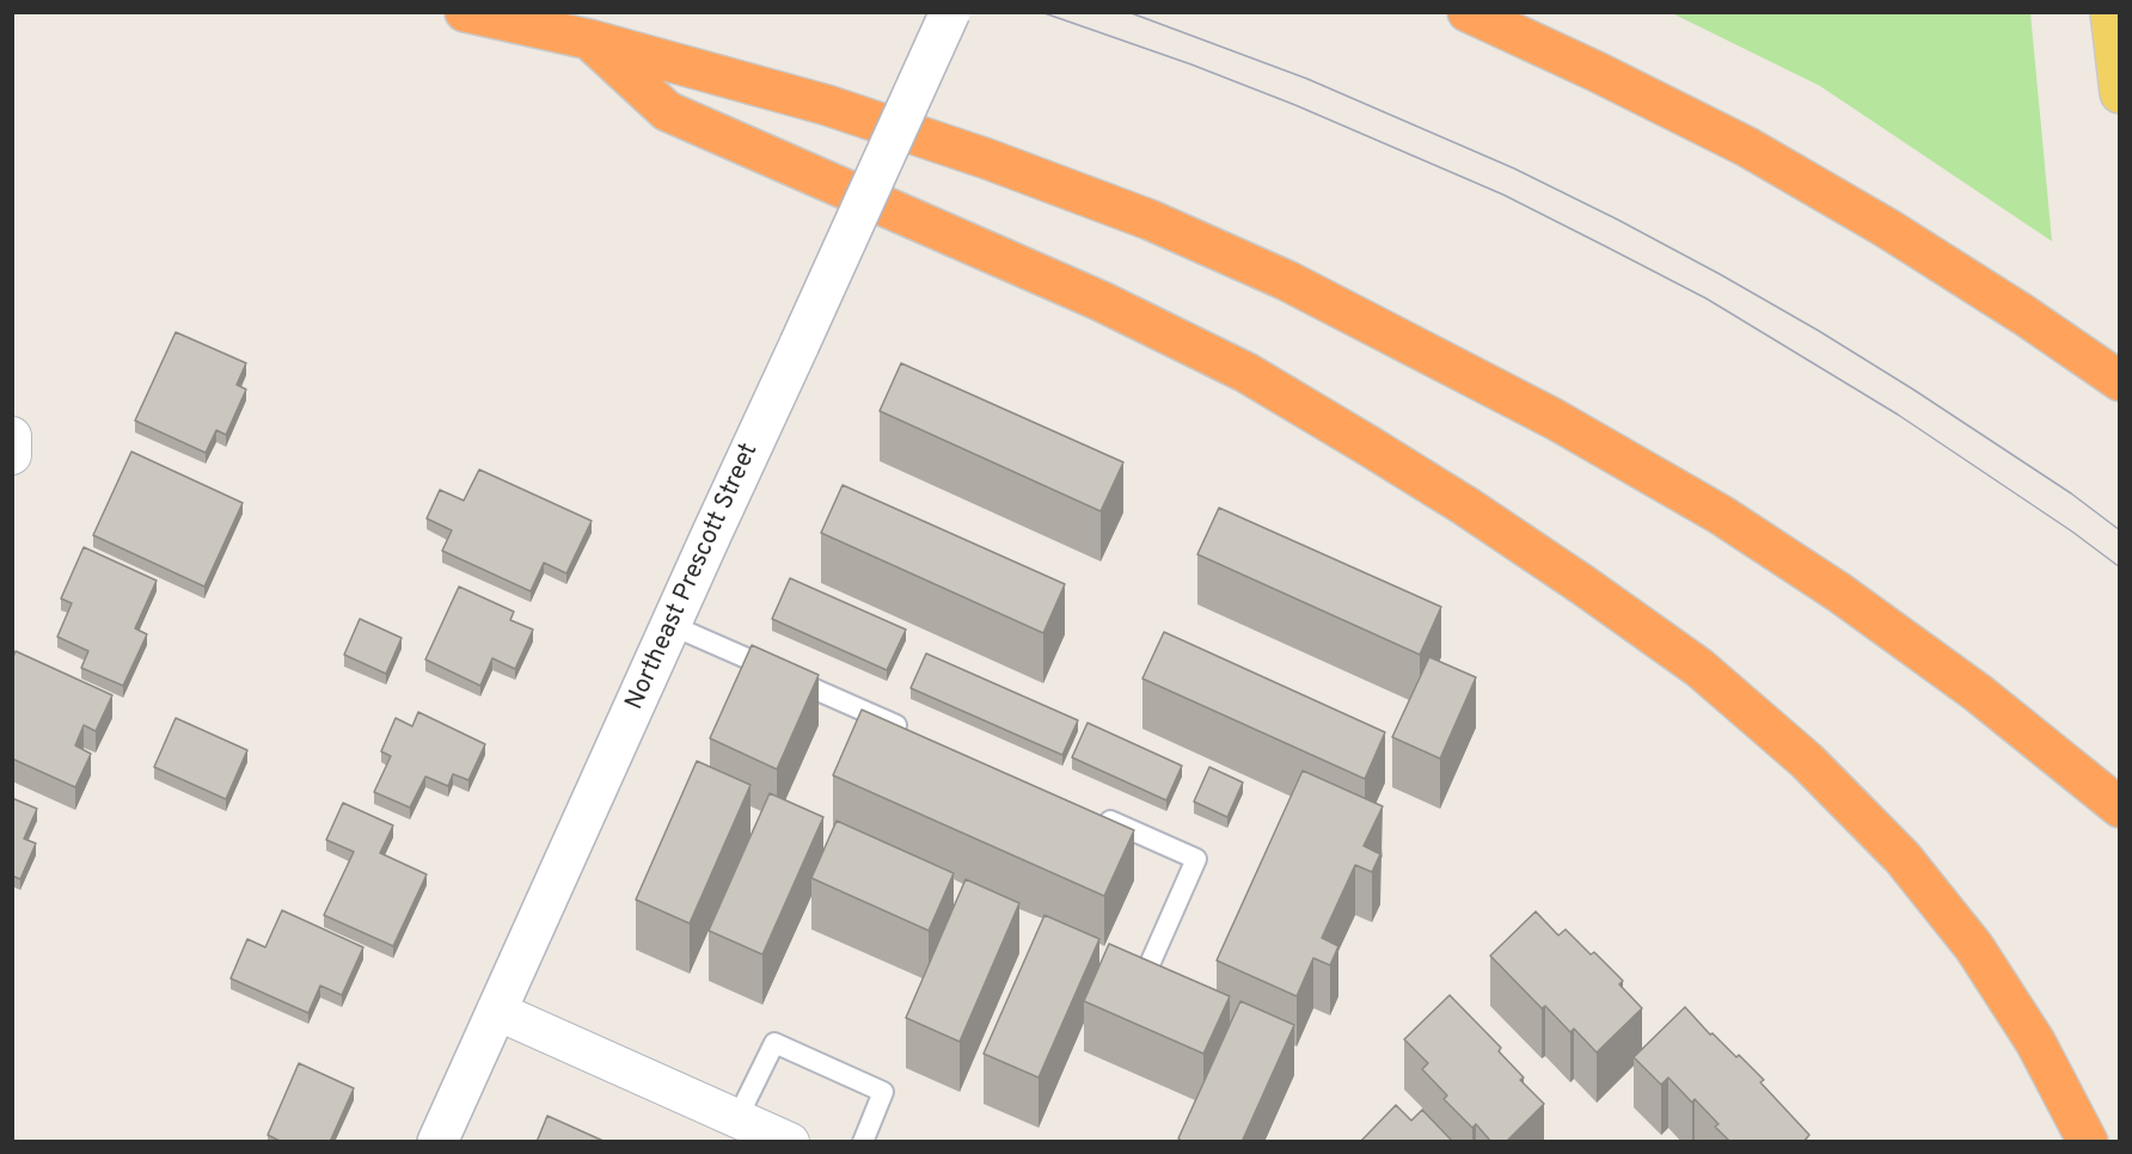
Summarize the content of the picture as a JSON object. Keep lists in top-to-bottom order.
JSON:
{
  "streets": {
    "street": ["Northeast Prescott Street"]
  }
}
